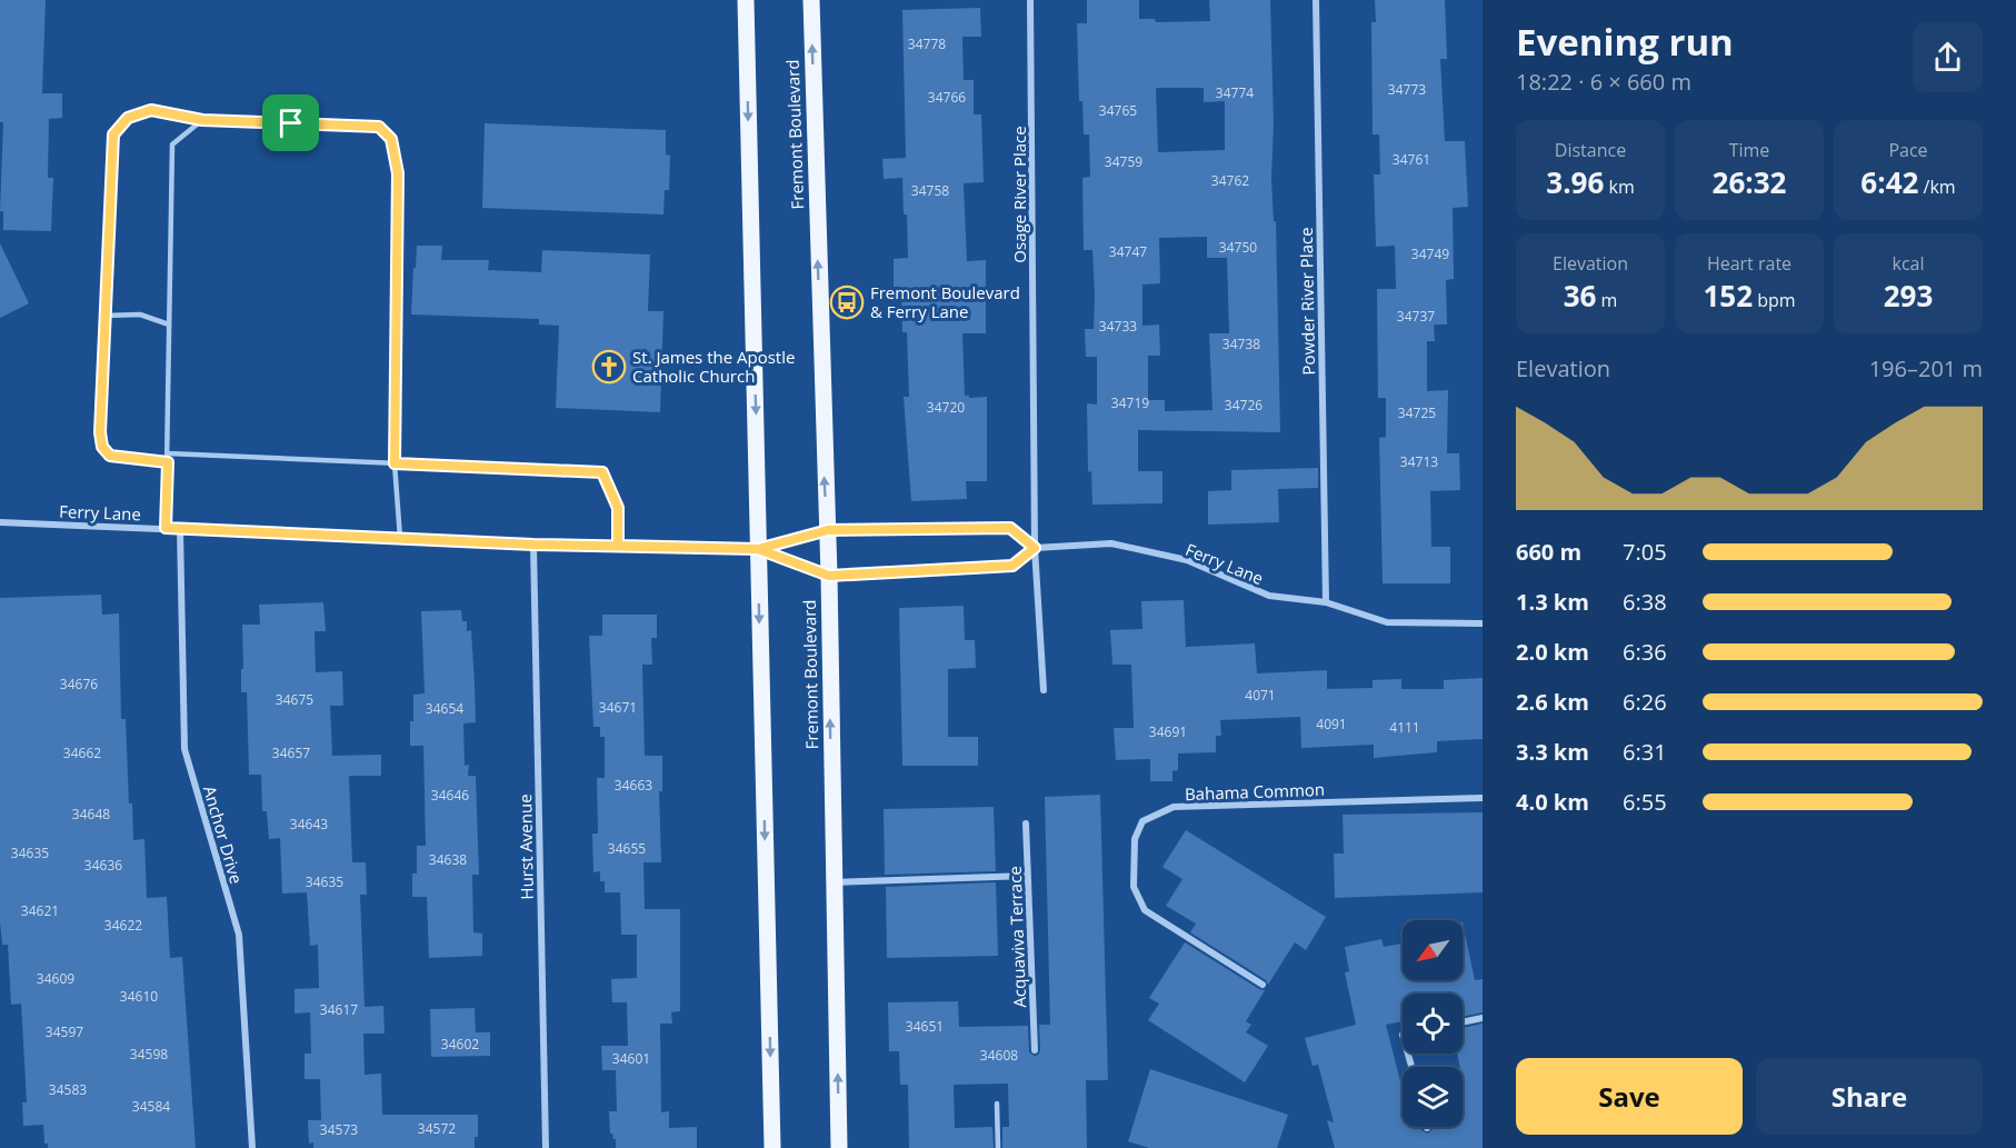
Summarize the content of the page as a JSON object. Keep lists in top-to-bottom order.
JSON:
{
  "streets": {
    "main road": ["Fremont Boulevard"],
    "street": [
      "Osage River Place",
      "Powder River Place",
      "Ferry Lane",
      "Bahama Common",
      "Anchor Drive",
      "Hurst Avenue",
      "Acquaviva Terrace"
    ]
  },
  "crossings": [
    ["Fremont Boulevard", "Ferry Lane"],
    ["Osage River Place", "Ferry Lane"],
    ["Powder River Place", "Ferry Lane"],
    ["Ferry Lane", "Anchor Drive"],
    ["Ferry Lane", "Hurst Avenue"]
  ],
  "places": {
    "bus stop": ["Fremont Boulevard & Ferry Lane"],
    "church": ["St. James the Apostle Catholic Church"]
  },
  "house_numbers": [
    "34778",
    "34773",
    "34774",
    "34766",
    "34765",
    "34761",
    "34759",
    "34762",
    "34758",
    "34750",
    "34747",
    "34749",
    "34737",
    "34733",
    "34738",
    "34719",
    "34726",
    "34720",
    "34725",
    "34713",
    "34676",
    "4071",
    "34675",
    "34671",
    "34654",
    "4091",
    "4111",
    "34691",
    "34662",
    "34657",
    "34663",
    "34646",
    "34648",
    "34643",
    "34655",
    "34635",
    "34638",
    "34636",
    "34635",
    "34621",
    "34622",
    "34609",
    "34610",
    "34617",
    "34651",
    "34597",
    "34602",
    "34598",
    "34608",
    "34601",
    "34583",
    "34584",
    "34572",
    "34573"
  ],
  "north": "bottom left",
  "page": {
    "heading": ["Evening run", "18:22 · 6 × 660 m"],
    "stats": [
      ["Distance", "3.96 km"],
      ["Time", "26:32"],
      ["Pace", "6:42 /km"],
      ["Elevation", "36 m"],
      ["Heart rate", "152 bpm"],
      ["kcal", "293"]
    ],
    "chart": ["Elevation", "196–201 m"],
    "list": [
      {
        "name": "660 m",
        "note": "7:05"
      },
      {
        "name": "1.3 km",
        "note": "6:38"
      },
      {
        "name": "2.0 km",
        "note": "6:36"
      },
      {
        "name": "2.6 km",
        "note": "6:26"
      },
      {
        "name": "3.3 km",
        "note": "6:31"
      },
      {
        "name": "4.0 km",
        "note": "6:55"
      }
    ],
    "buttons": ["Save", "Share"]
  }
}
